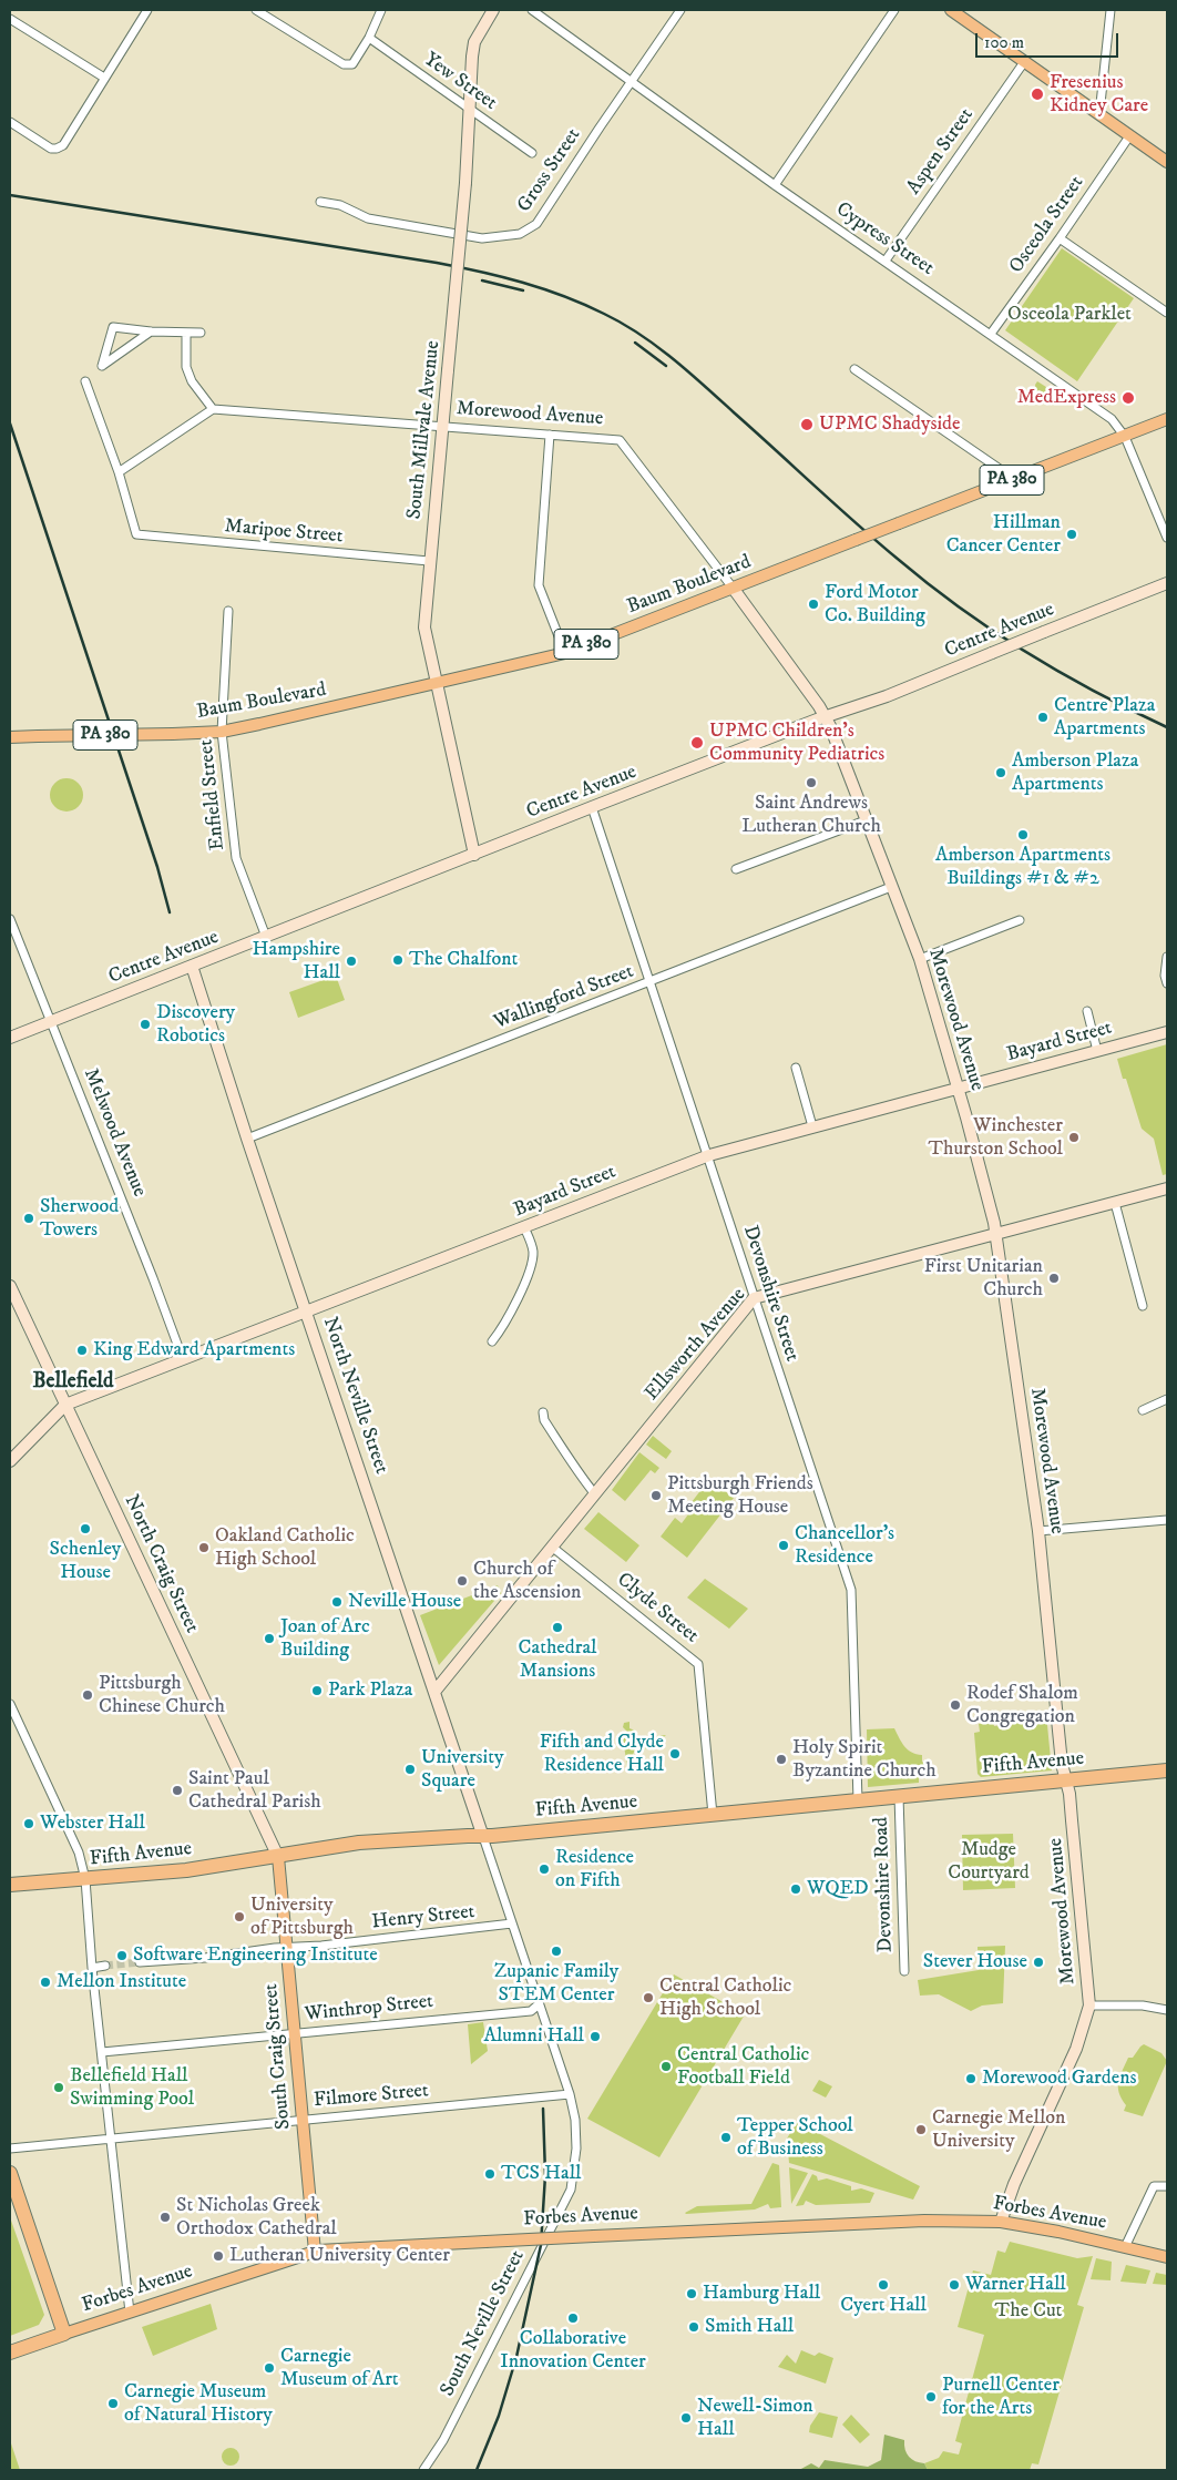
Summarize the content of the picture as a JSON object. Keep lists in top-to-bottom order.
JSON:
{
  "streets": {
    "highway": ["Fifth Avenue", "Forbes Avenue"],
    "main road": ["PA 380", "Baum Boulevard", "South Craig Street"],
    "street": [
      "Yew Street",
      "Aspen Street",
      "Gross Street",
      "Osceola Street",
      "Cypress Street",
      "Morewood Avenue",
      "South Millvale Avenue",
      "Maripoe Street",
      "Centre Avenue",
      "Enfield Street",
      "Wallingford Street",
      "Bayard Street",
      "Melwood Avenue",
      "Devonshire Street",
      "Ellsworth Avenue",
      "North Neville Street",
      "North Craig Street",
      "Clyde Street",
      "Devonshire Road",
      "Henry Street",
      "Winthrop Street",
      "Filmore Street",
      "South Neville Street"
    ]
  },
  "crossings": [
    ["Yew Street", "South Millvale Avenue"],
    ["Aspen Street", "Cypress Street"],
    ["Gross Street", "Cypress Street"],
    ["Osceola Street", "Cypress Street"],
    ["Cypress Street", "Baum Boulevard"],
    ["Morewood Avenue", "South Millvale Avenue"],
    ["Morewood Avenue", "Baum Boulevard"],
    ["Morewood Avenue", "Centre Avenue"],
    ["Morewood Avenue", "Wallingford Street"],
    ["Morewood Avenue", "Bayard Street"],
    ["Morewood Avenue", "Ellsworth Avenue"],
    ["Morewood Avenue", "Fifth Avenue"],
    ["Morewood Avenue", "Forbes Avenue"],
    ["South Millvale Avenue", "Maripoe Street"],
    ["South Millvale Avenue", "Baum Boulevard"],
    ["South Millvale Avenue", "Centre Avenue"],
    ["Baum Boulevard", "Enfield Street"],
    ["Centre Avenue", "Enfield Street"],
    ["Centre Avenue", "Melwood Avenue"],
    ["Centre Avenue", "Devonshire Street"],
    ["Centre Avenue", "North Neville Street"],
    ["Wallingford Street", "Devonshire Street"],
    ["Wallingford Street", "North Neville Street"],
    ["Bayard Street", "Melwood Avenue"],
    ["Bayard Street", "Devonshire Street"],
    ["Bayard Street", "North Neville Street"],
    ["Bayard Street", "North Craig Street"],
    ["Devonshire Street", "Ellsworth Avenue"],
    ["Devonshire Street", "Fifth Avenue"],
    ["Ellsworth Avenue", "North Neville Street"],
    ["Ellsworth Avenue", "Clyde Street"],
    ["North Neville Street", "Fifth Avenue"],
    ["North Craig Street", "Fifth Avenue"],
    ["North Craig Street", "South Craig Street"],
    ["Clyde Street", "Fifth Avenue"],
    ["Fifth Avenue", "Devonshire Road"],
    ["Fifth Avenue", "South Craig Street"],
    ["Henry Street", "South Craig Street"],
    ["Winthrop Street", "South Craig Street"],
    ["South Craig Street", "Filmore Street"],
    ["South Craig Street", "Forbes Avenue"],
    ["Filmore Street", "South Neville Street"]
  ],
  "districts": ["Bellefield"],
  "parks": ["Osceola Parklet", "Mudge Courtyard", "The Cut"],
  "places": [
    "Fresenius Kidney Care",
    "MedExpress",
    "UPMC Shadyside",
    "Hillman Cancer Center",
    "Ford Motor Co. Building",
    "Centre Plaza Apartments",
    "UPMC Children's Community Pediatrics",
    "Amberson Plaza Apartments",
    "Saint Andrews Lutheran Church",
    "Amberson Apartments Buildings #1 & #2",
    "The Chalfont",
    "Hampshire Hall",
    "Discovery Robotics",
    "Winchester Thurston School",
    "Sherwood Towers",
    "First Unitarian Church",
    "King Edward Apartments",
    "Pittsburgh Friends Meeting House",
    "Schenley House",
    "Chancellor's Residence",
    "Oakland Catholic High School",
    "Church of the Ascension",
    "Neville House",
    "Cathedral Mansions",
    "Joan of Arc Building",
    "Park Plaza",
    "Pittsburgh Chinese Church",
    "Rodef Shalom Congregation",
    "Fifth and Clyde Residence Hall",
    "Holy Spirit Byzantine Church",
    "University Square",
    "Saint Paul Cathedral Parish",
    "Webster Hall",
    "Residence on Fifth",
    "WQED",
    "University of Pittsburgh",
    "Zupanic Family STEM Center",
    "Software Engineering Institute",
    "Stever House",
    "Mellon Institute",
    "Central Catholic High School",
    "Alumni Hall",
    "Central Catholic Football Field",
    "Morewood Gardens",
    "Bellefield Hall Swimming Pool",
    "Carnegie Mellon University",
    "Tepper School of Business",
    "TCS Hall",
    "St Nicholas Greek Orthodox Cathedral",
    "Lutheran University Center",
    "Cyert Hall",
    "Warner Hall",
    "Hamburg Hall",
    "Collaborative Innovation Center",
    "Smith Hall",
    "Carnegie Museum of Art",
    "Purnell Center for the Arts",
    "Carnegie Museum of Natural History",
    "Newell-Simon Hall"
  ],
  "scale_bar": "100 m"
}
